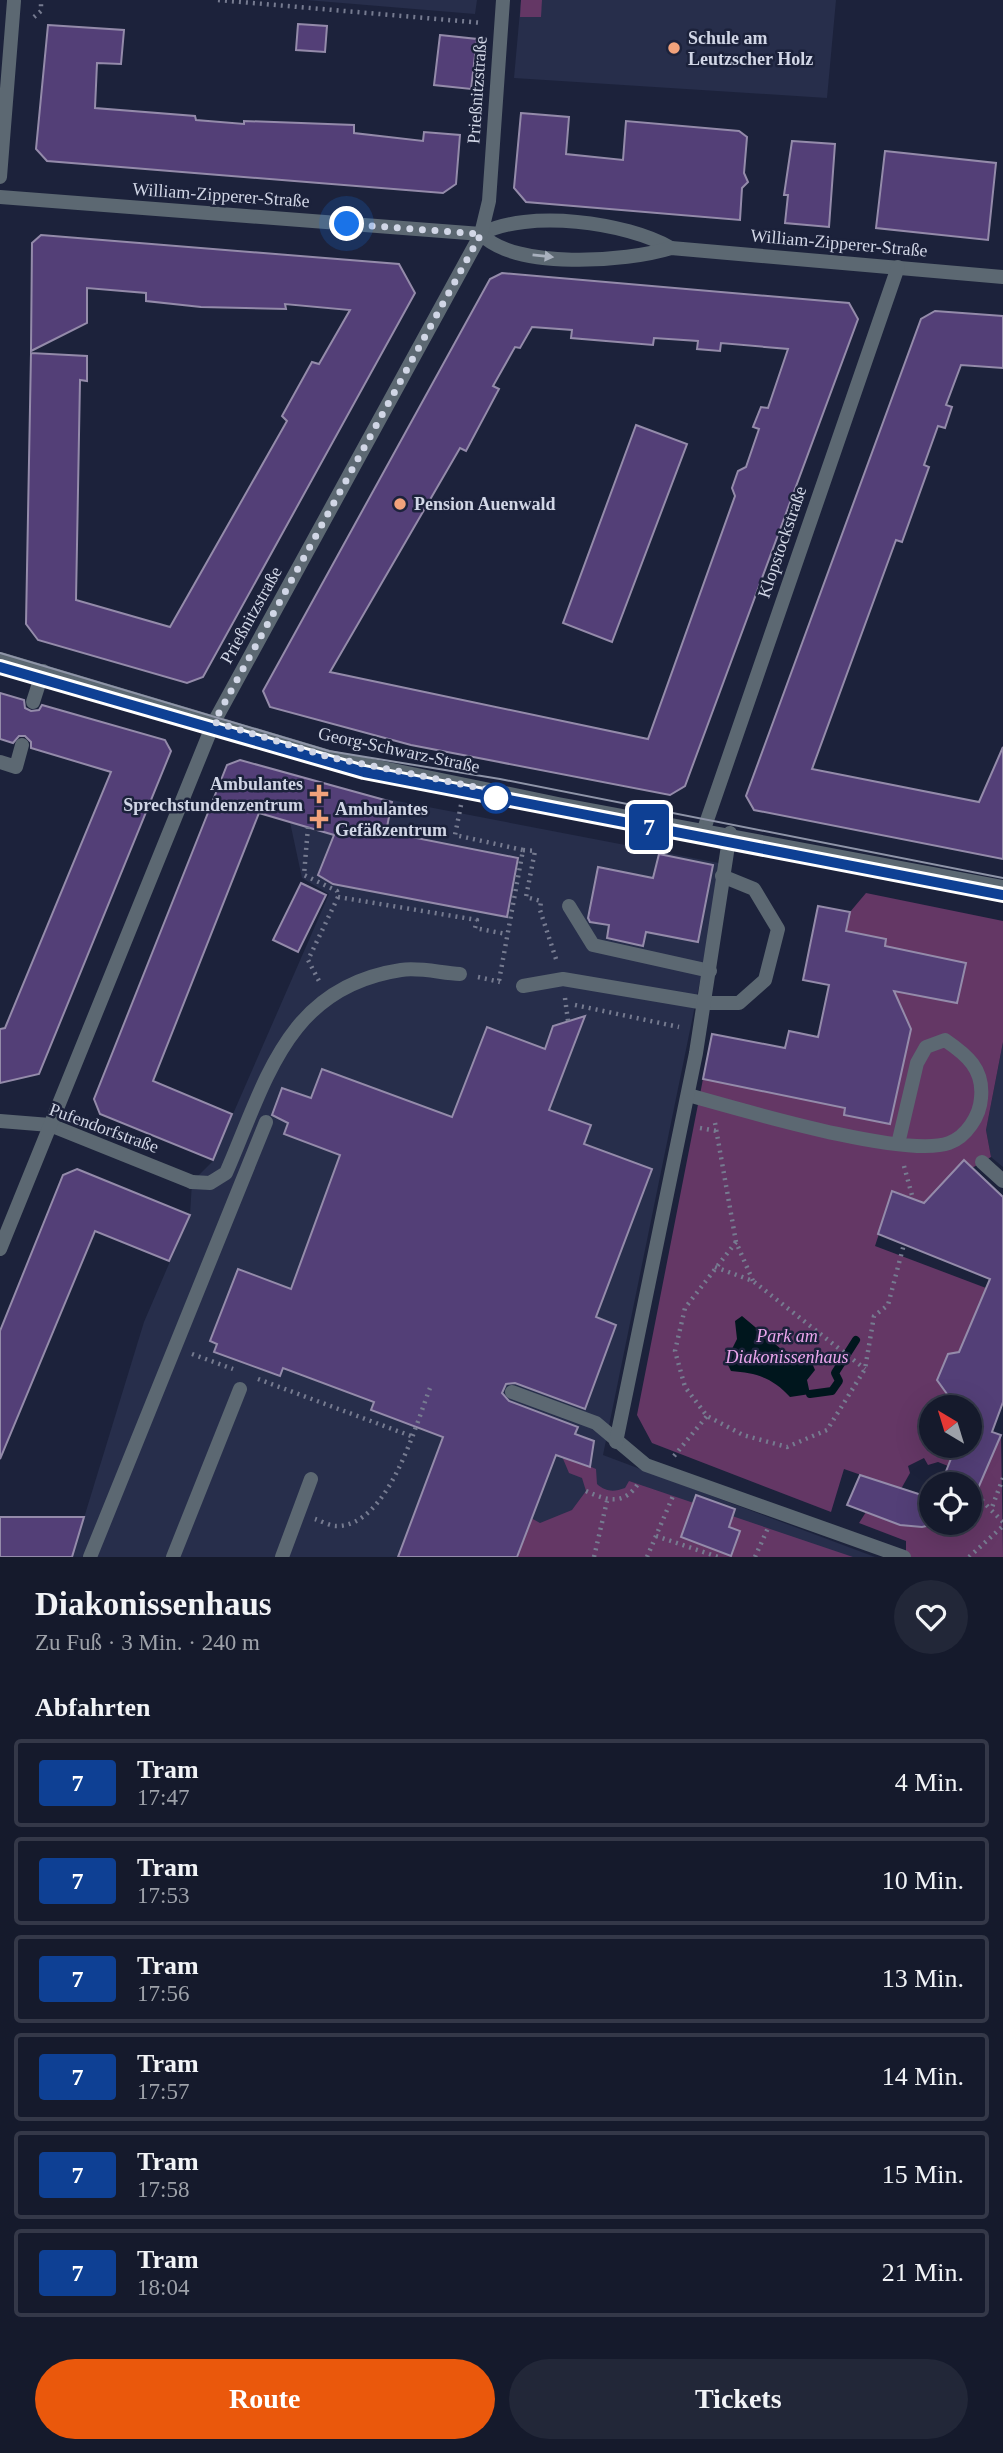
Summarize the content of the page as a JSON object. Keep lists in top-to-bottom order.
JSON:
{
  "streets": {
    "street": [
      "Prießnitzstraße",
      "William-Zipperer-Straße",
      "Klopstockstraße",
      "Georg-Schwarz-Straße",
      "Pufendorfstraße"
    ]
  },
  "crossings": [
    ["Prießnitzstraße", "William-Zipperer-Straße"],
    ["Prießnitzstraße", "Georg-Schwarz-Straße"],
    ["Prießnitzstraße", "Pufendorfstraße"],
    ["William-Zipperer-Straße", "Klopstockstraße"],
    ["Klopstockstraße", "Georg-Schwarz-Straße"]
  ],
  "parks": ["Park am Diakonissenhaus"],
  "places": {
    "other": ["Schule am Leutzscher Holz", "Pension Auenwald"],
    "health": ["Ambulantes Sprechstundenzentrum", "Ambulantes Gefäßzentrum"]
  },
  "lines": ["tram line 7"],
  "north": "top left",
  "page": {
    "on_map": "7",
    "heading": [
      ["Diakonissenhaus", "Zu Fuß · 3 Min. · 240 m"],
      "Abfahrten"
    ],
    "list": [
      {
        "mark": "7",
        "name": "Tram",
        "note": "17:47",
        "value": "4 Min."
      },
      {
        "mark": "7",
        "name": "Tram",
        "note": "17:53",
        "value": "10 Min."
      },
      {
        "mark": "7",
        "name": "Tram",
        "note": "17:56",
        "value": "13 Min."
      },
      {
        "mark": "7",
        "name": "Tram",
        "note": "17:57",
        "value": "14 Min."
      },
      {
        "mark": "7",
        "name": "Tram",
        "note": "17:58",
        "value": "15 Min."
      },
      {
        "mark": "7",
        "name": "Tram",
        "note": "18:04",
        "value": "21 Min."
      }
    ],
    "buttons": ["Route", "Tickets"]
  }
}
